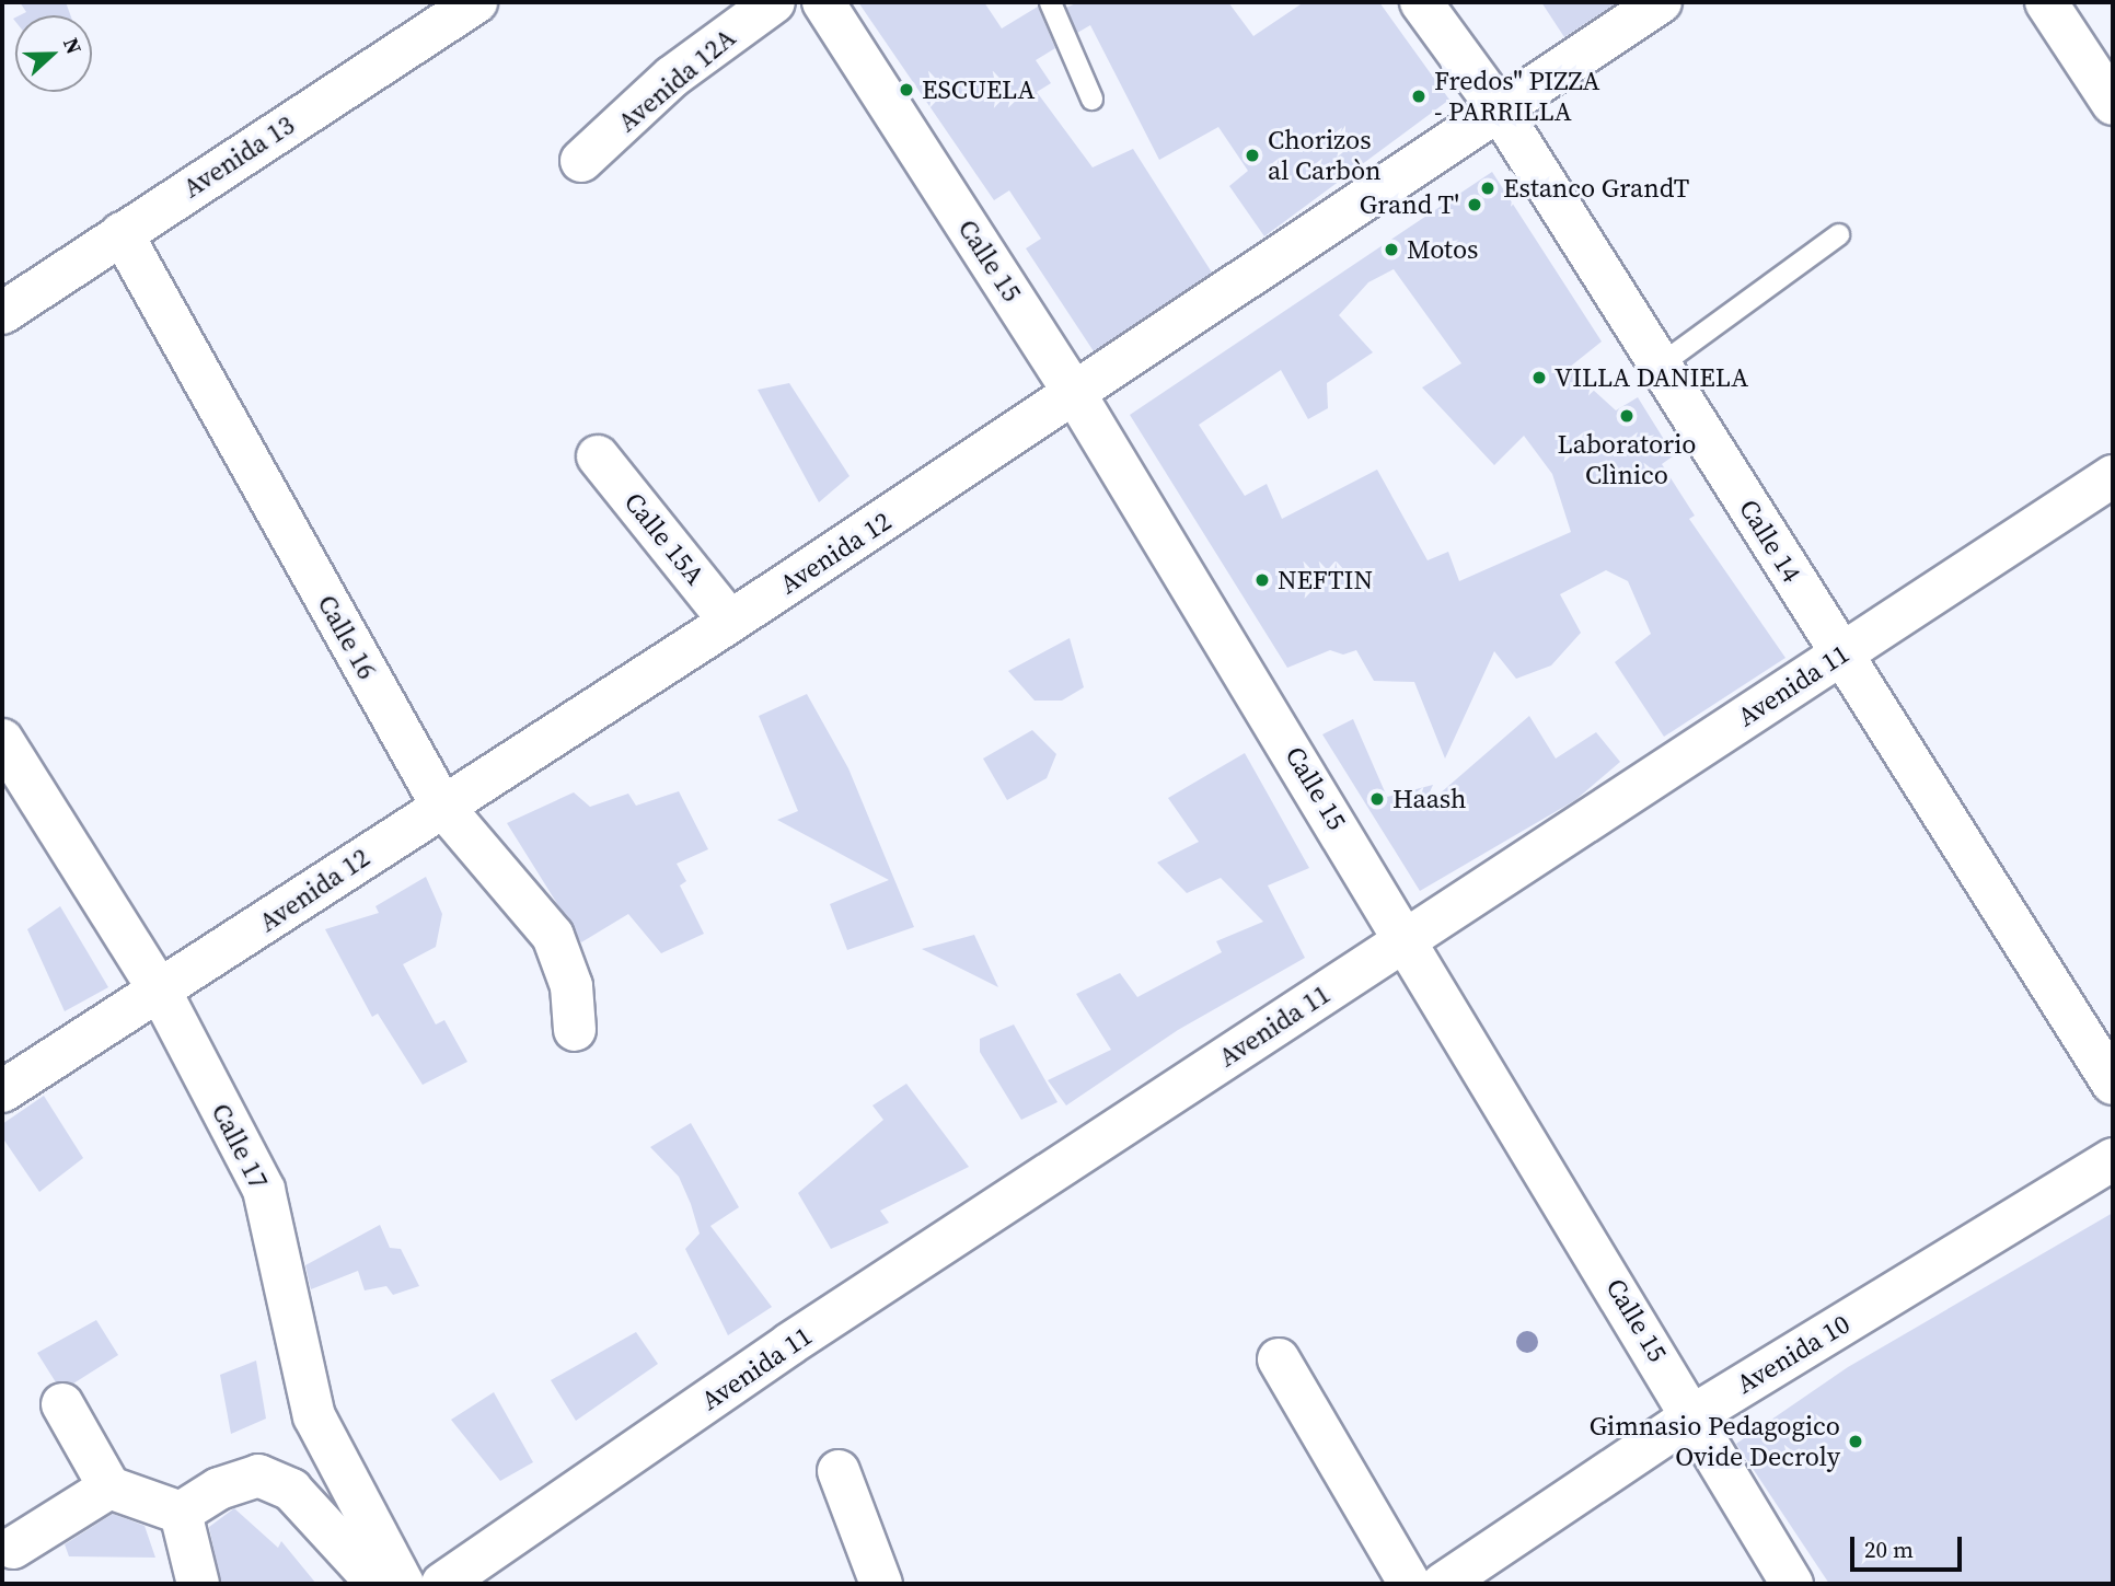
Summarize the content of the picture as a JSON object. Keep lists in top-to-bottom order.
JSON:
{
  "streets": {
    "street": [
      "Avenida 12A",
      "Avenida 13",
      "Calle 15",
      "Calle 15A",
      "Calle 14",
      "Avenida 12",
      "Calle 16",
      "Avenida 11",
      "Calle 17",
      "Avenida 10"
    ]
  },
  "crossings": [
    ["Avenida 13", "Calle 16"],
    ["Calle 15", "Avenida 12"],
    ["Calle 15", "Avenida 11"],
    ["Calle 15", "Avenida 10"],
    ["Calle 15A", "Avenida 12"],
    ["Calle 14", "Avenida 12"],
    ["Calle 14", "Avenida 11"],
    ["Avenida 12", "Calle 16"],
    ["Avenida 12", "Calle 17"]
  ],
  "places": [
    "ESCUELA",
    "Fredos\" PIZZA - PARRILLA",
    "Chorizos al Carbòn",
    "Estanco GrandT",
    "Grand T'",
    "Motos",
    "VILLA DANIELA",
    "Laboratorio Clìnico",
    "NEFTIN",
    "Haash",
    "Gimnasio Pedagogico Ovide Decroly"
  ],
  "scale_bar": "20 m",
  "north": "right"
}
